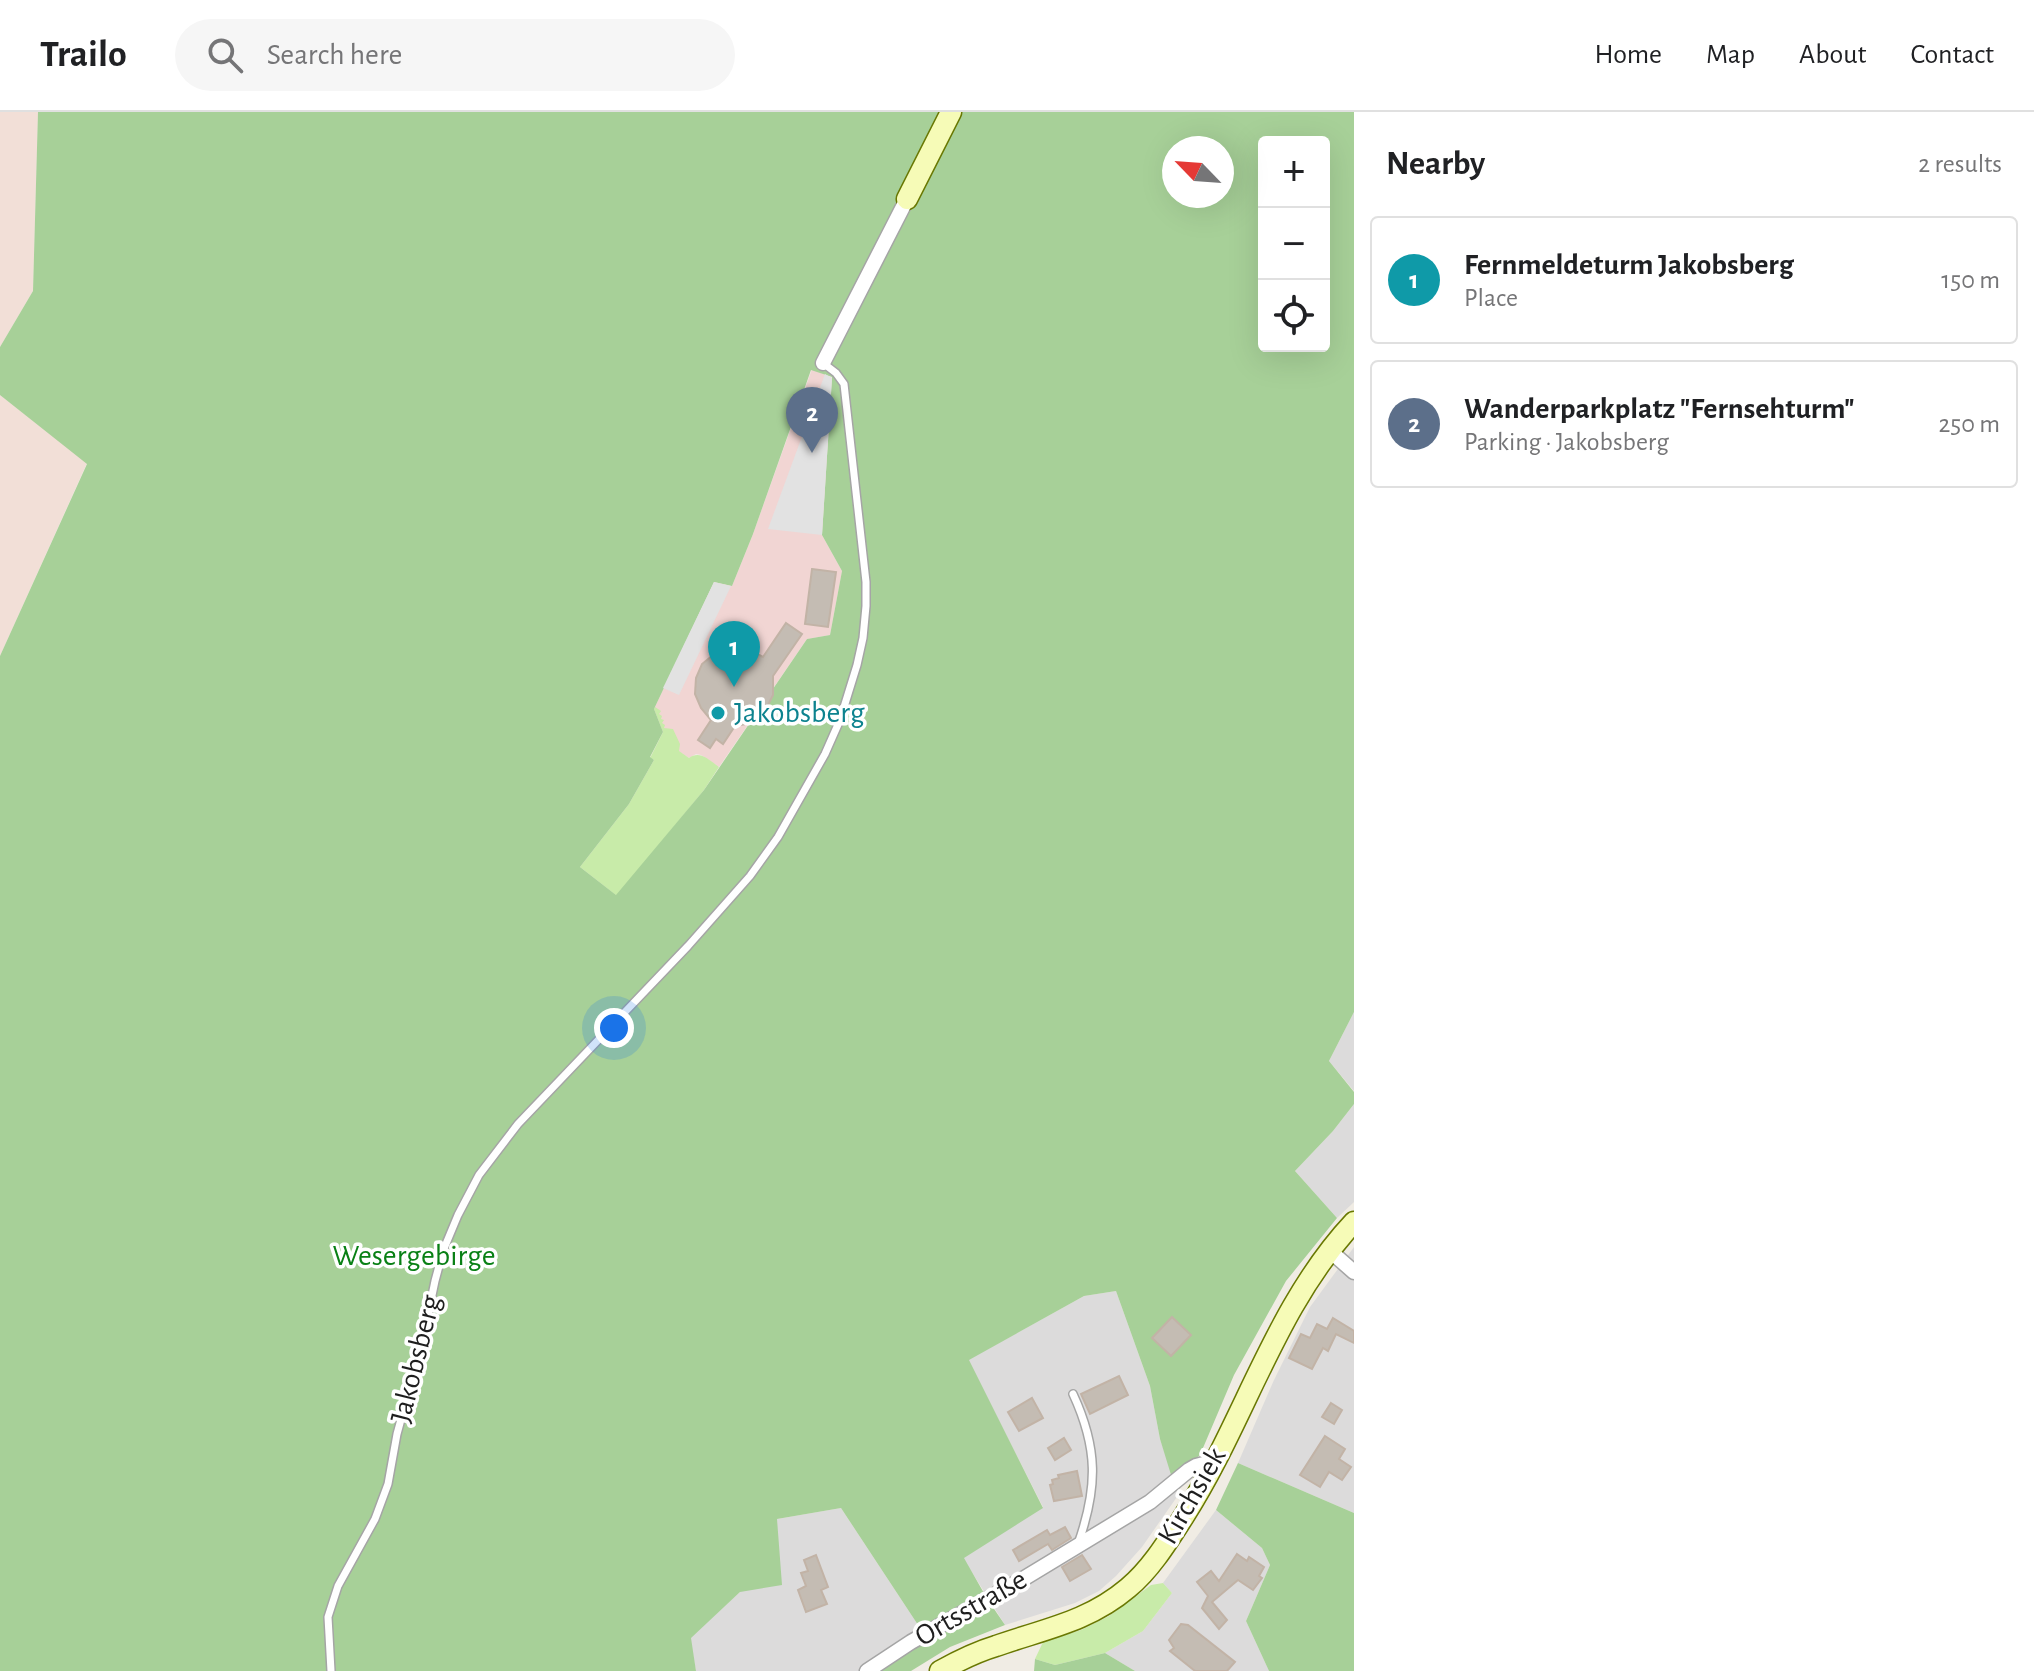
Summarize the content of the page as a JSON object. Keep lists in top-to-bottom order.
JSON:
{
  "streets": {
    "main road": ["Jakobsberg", "Kirchsiek"],
    "street": ["Ortsstraße"]
  },
  "crossings": [
    ["Kirchsiek", "Ortsstraße"]
  ],
  "parks": ["Wesergebirge"],
  "places": ["Jakobsberg"],
  "north": "top left",
  "page": {
    "header": "Trailo",
    "search": "Search here",
    "nav": [
      "Home",
      "Map",
      "About",
      "Contact"
    ],
    "heading": ["Nearby", "2 results"],
    "map_buttons": ["+", "−"],
    "list": [
      {
        "mark": "1",
        "name": "Fernmeldeturm Jakobsberg",
        "note": "Place",
        "value": "150 m"
      },
      {
        "mark": "2",
        "name": "Wanderparkplatz \"Fernsehturm\"",
        "note": "Parking · Jakobsberg",
        "value": "250 m"
      }
    ],
    "pins": ["2", "1"]
  }
}
